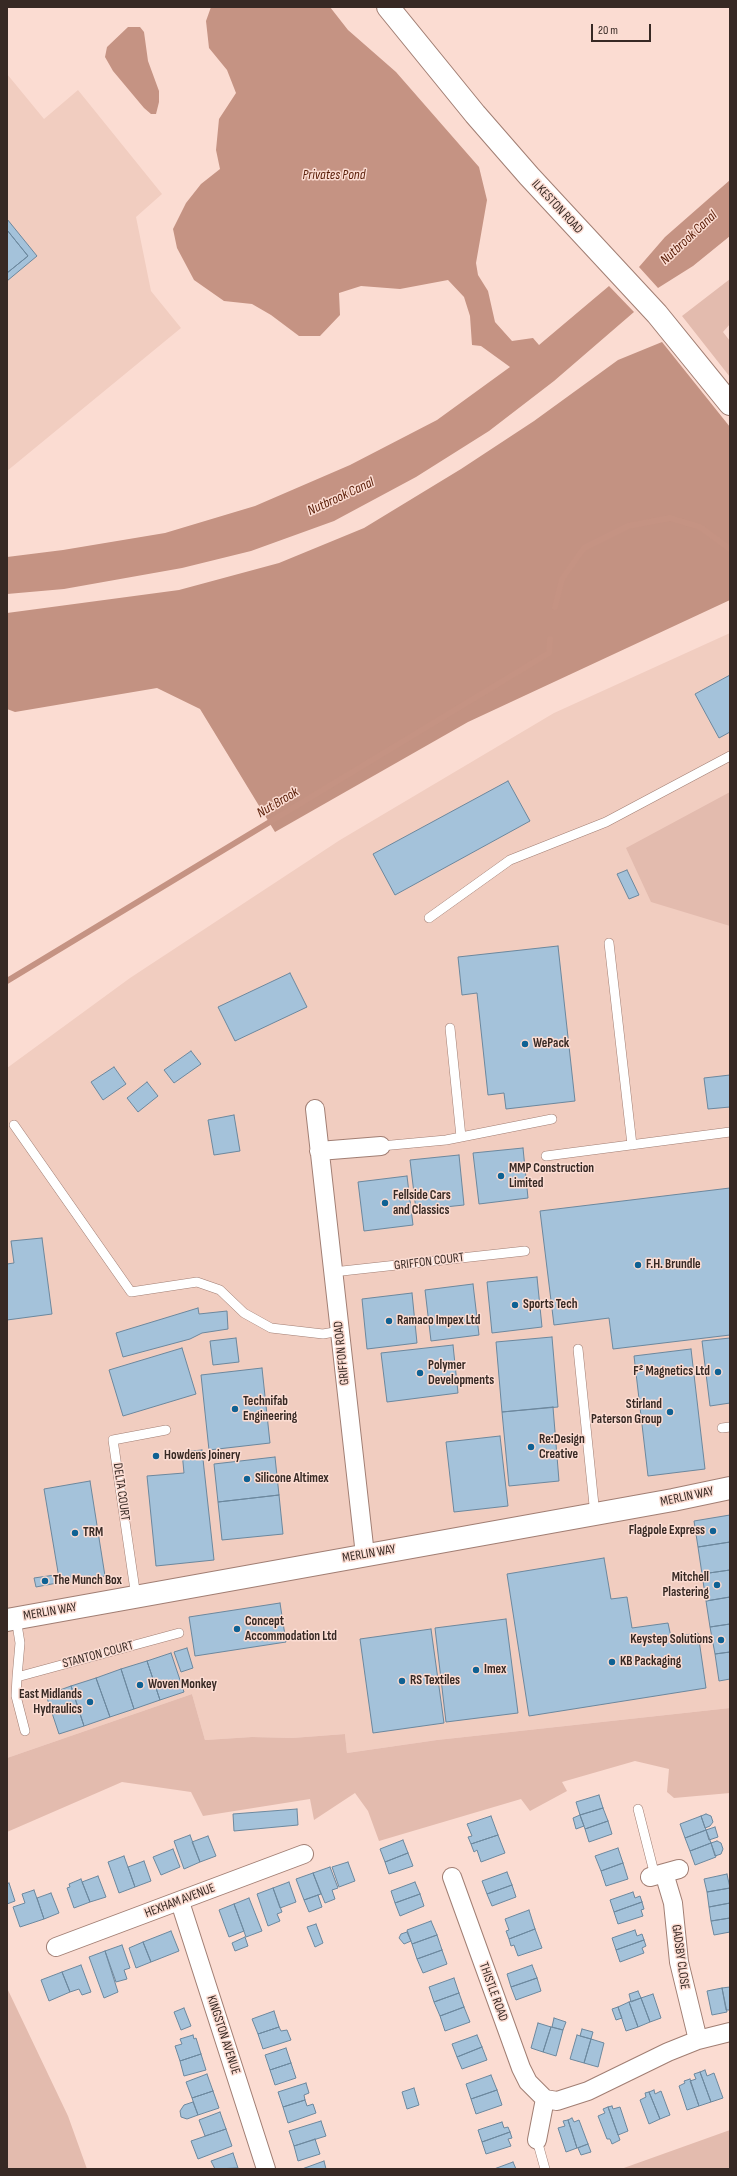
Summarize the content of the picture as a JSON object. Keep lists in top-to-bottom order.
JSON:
{
  "streets": {
    "street": [
      "ILKESTON ROAD",
      "GRIFFON ROAD",
      "MERLIN WAY",
      "HEXHAM AVENUE",
      "GADSBY CLOSE",
      "THISTLE ROAD",
      "KINGSTON AVENUE"
    ],
    "lane": ["GRIFFON COURT", "DELTA COURT", "STANTON COURT"]
  },
  "crossings": [
    ["GRIFFON COURT", "GRIFFON ROAD"],
    ["GRIFFON ROAD", "MERLIN WAY"],
    ["DELTA COURT", "MERLIN WAY"],
    ["HEXHAM AVENUE", "KINGSTON AVENUE"]
  ],
  "water": ["Privates Pond", "Nutbrook Canal", "Nut Brook"],
  "places": [
    "WePack",
    "MMP Construction Limited",
    "Fellside Cars and Classics",
    "F.H. Brundle",
    "Sports Tech",
    "Ramaco Impex Ltd",
    "F² Magnetics Ltd",
    "Polymer Developments",
    "Technifab Engineering",
    "Stirland Paterson Group",
    "Re:Design Creative",
    "Howdens Joinery",
    "Silicone Altimex",
    "Flagpole Express",
    "TRM",
    "The Munch Box",
    "Mitchell Plastering",
    "Concept Accommodation Ltd",
    "Keystep Solutions",
    "KB Packaging",
    "Imex",
    "RS Textiles",
    "Woven Monkey",
    "East Midlands Hydraulics"
  ],
  "scale_bar": "20 m"
}
